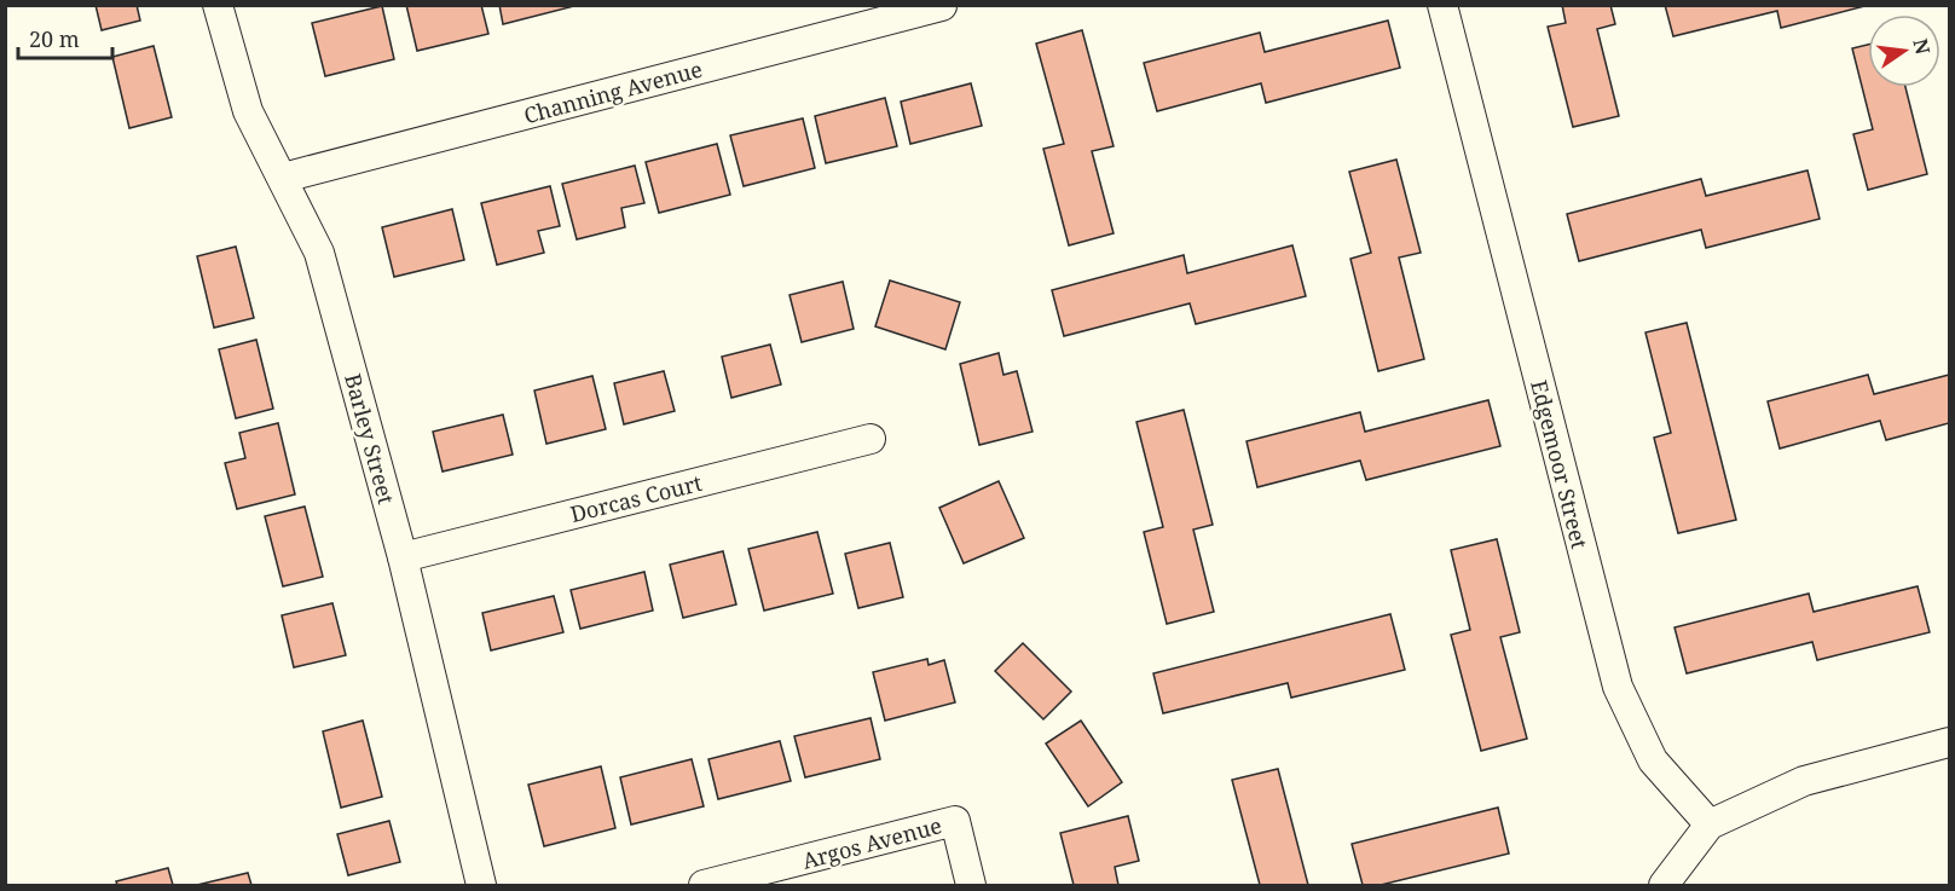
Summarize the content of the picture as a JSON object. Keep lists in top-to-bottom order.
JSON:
{
  "streets": {
    "street": [
      "Channing Avenue",
      "Barley Street",
      "Edgemoor Street",
      "Dorcas Court",
      "Argos Avenue"
    ]
  },
  "crossings": [
    ["Channing Avenue", "Barley Street"],
    ["Barley Street", "Dorcas Court"]
  ],
  "scale_bar": "20 m",
  "north": "right"
}
